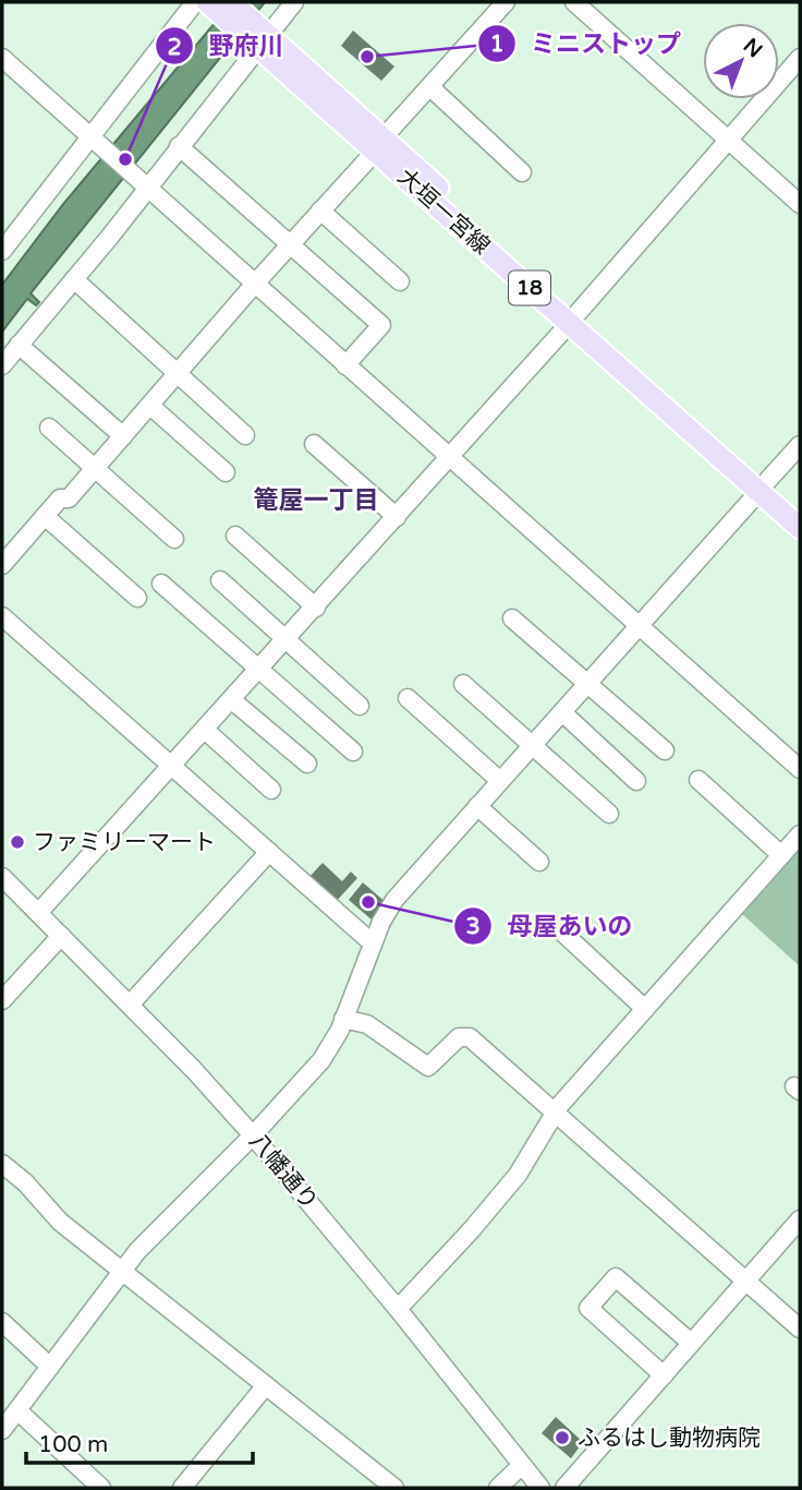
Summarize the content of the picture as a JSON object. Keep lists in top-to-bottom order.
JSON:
{
  "streets": {
    "main road": ["大垣一宮線", "18"],
    "street": ["八幡通り"]
  },
  "crossings": [
    ["大垣一宮線", "18"]
  ],
  "districts": ["篭屋一丁目"],
  "places": [
    "ミニストップ",
    "野府川",
    "ファミリーマート",
    "母屋あいの",
    "ふるはし動物病院"
  ],
  "scale_bar": "100 m",
  "north": "top right"
}
